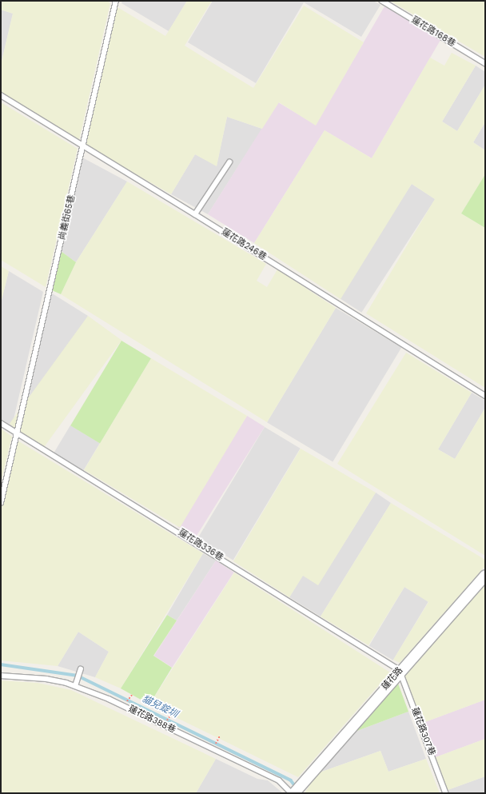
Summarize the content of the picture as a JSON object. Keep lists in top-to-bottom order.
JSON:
{
  "streets": {
    "street": ["蓮花路"],
    "lane": [
      "蓮花路168巷",
      "尚義街65巷",
      "蓮花路246巷",
      "蓮花路336巷",
      "蓮花路388巷",
      "蓮花路307巷"
    ]
  },
  "crossings": [
    ["尚義街65巷", "蓮花路246巷"],
    ["尚義街65巷", "蓮花路336巷"],
    ["蓮花路336巷", "蓮花路"],
    ["蓮花路336巷", "蓮花路307巷"],
    ["蓮花路", "蓮花路388巷"],
    ["蓮花路", "蓮花路307巷"]
  ],
  "water": ["貓兒錠圳"]
}
